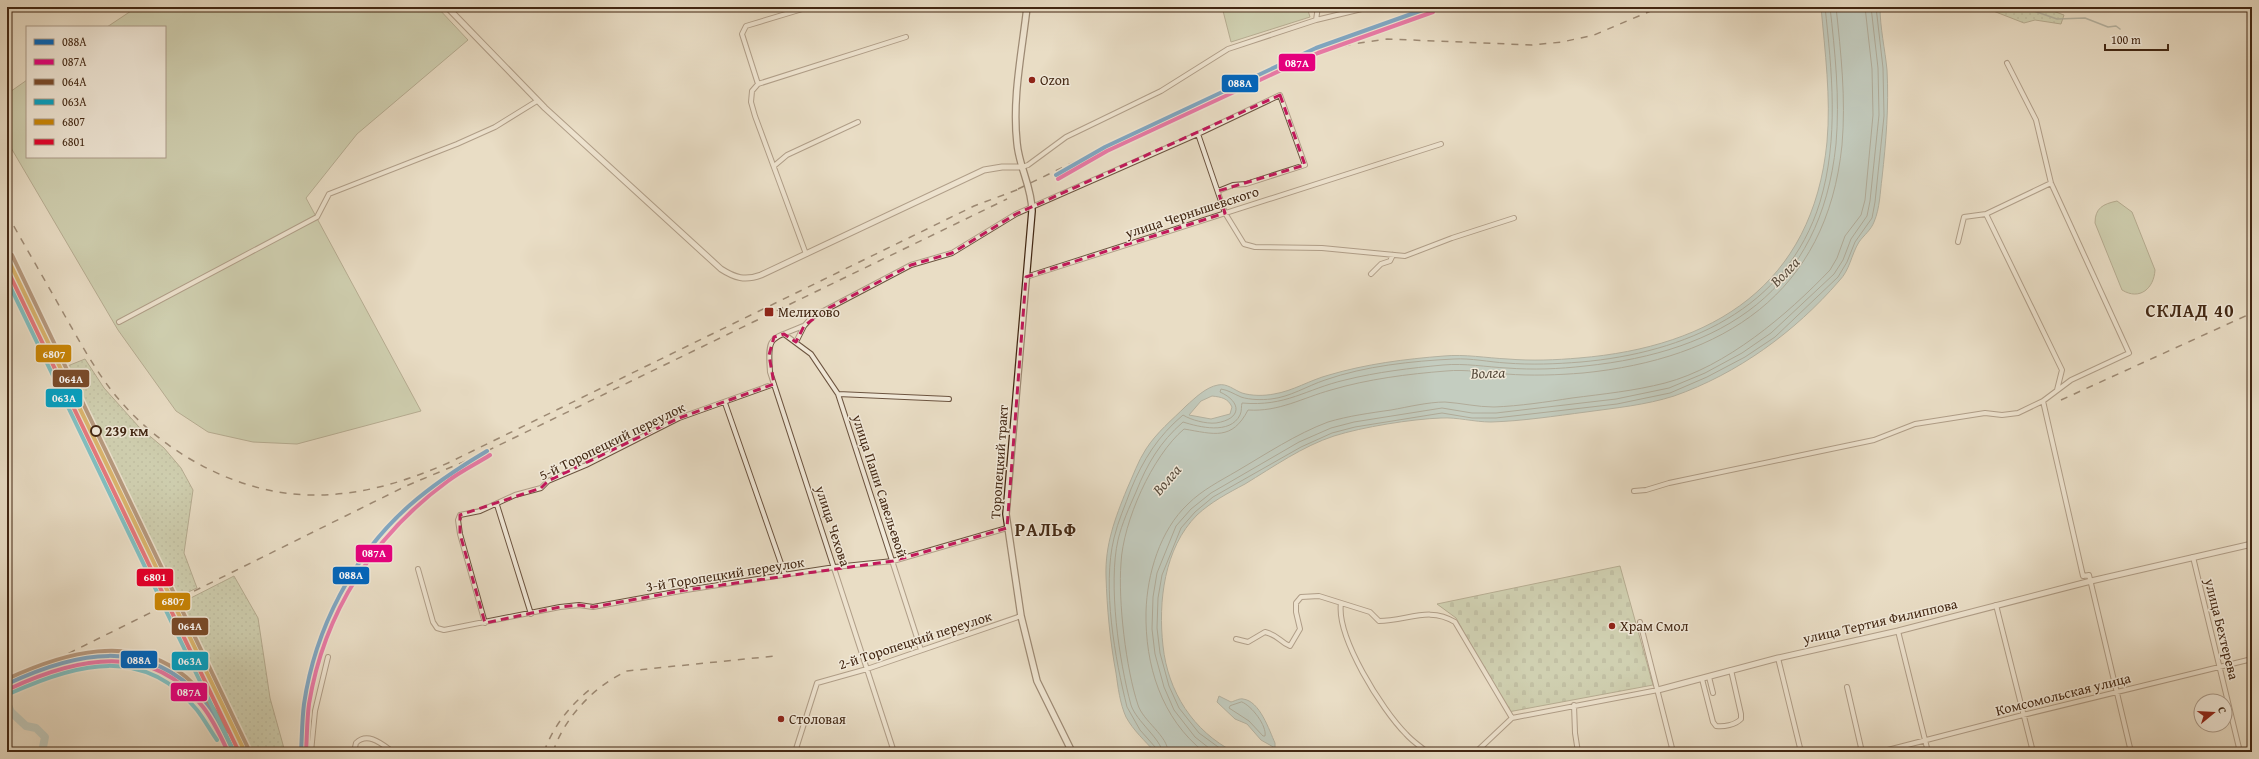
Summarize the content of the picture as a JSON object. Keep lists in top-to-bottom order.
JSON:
{
  "streets": {
    "main road": ["Торопецкий тракт"],
    "street": [
      "улица Чернышевского",
      "5-й Торопецкий переулок",
      "улица Паши Савельевой",
      "улица Чехова",
      "3-й Торопецкий переулок",
      "улица Тертия Филиппова",
      "улица Бехтерева",
      "2-й Торопецкий переулок",
      "Комсомольская улица"
    ]
  },
  "crossings": [
    ["улица Чернышевского", "Торопецкий тракт"],
    ["5-й Торопецкий переулок", "улица Чехова"],
    ["5-й Торопецкий переулок", "3-й Торопецкий переулок"],
    ["Торопецкий тракт", "3-й Торопецкий переулок"],
    ["Торопецкий тракт", "2-й Торопецкий переулок"],
    ["улица Паши Савельевой", "улица Чехова"],
    ["улица Паши Савельевой", "3-й Торопецкий переулок"],
    ["улица Паши Савельевой", "2-й Торопецкий переулок"],
    ["улица Чехова", "3-й Торопецкий переулок"],
    ["улица Чехова", "2-й Торопецкий переулок"],
    ["улица Тертия Филиппова", "улица Бехтерева"],
    ["улица Бехтерева", "Комсомольская улица"]
  ],
  "districts": ["СКЛАД 40", "РАЛЬФ"],
  "water": ["Волга"],
  "places": {
    "other": [
      "Ozon",
      "239 км",
      "Храм Смол",
      "Столовая"
    ],
    "transit": ["Мелихово"]
  },
  "lines": [
    "transit line 088А",
    "transit line 087А",
    "transit line 064А",
    "transit line 6807",
    "transit line 6801",
    "transit line 063А"
  ],
  "legend": [
    "088А",
    "087А",
    "064А",
    "063А",
    "6807",
    "6801"
  ],
  "scale_bar": "100 m",
  "north": "right"
}
